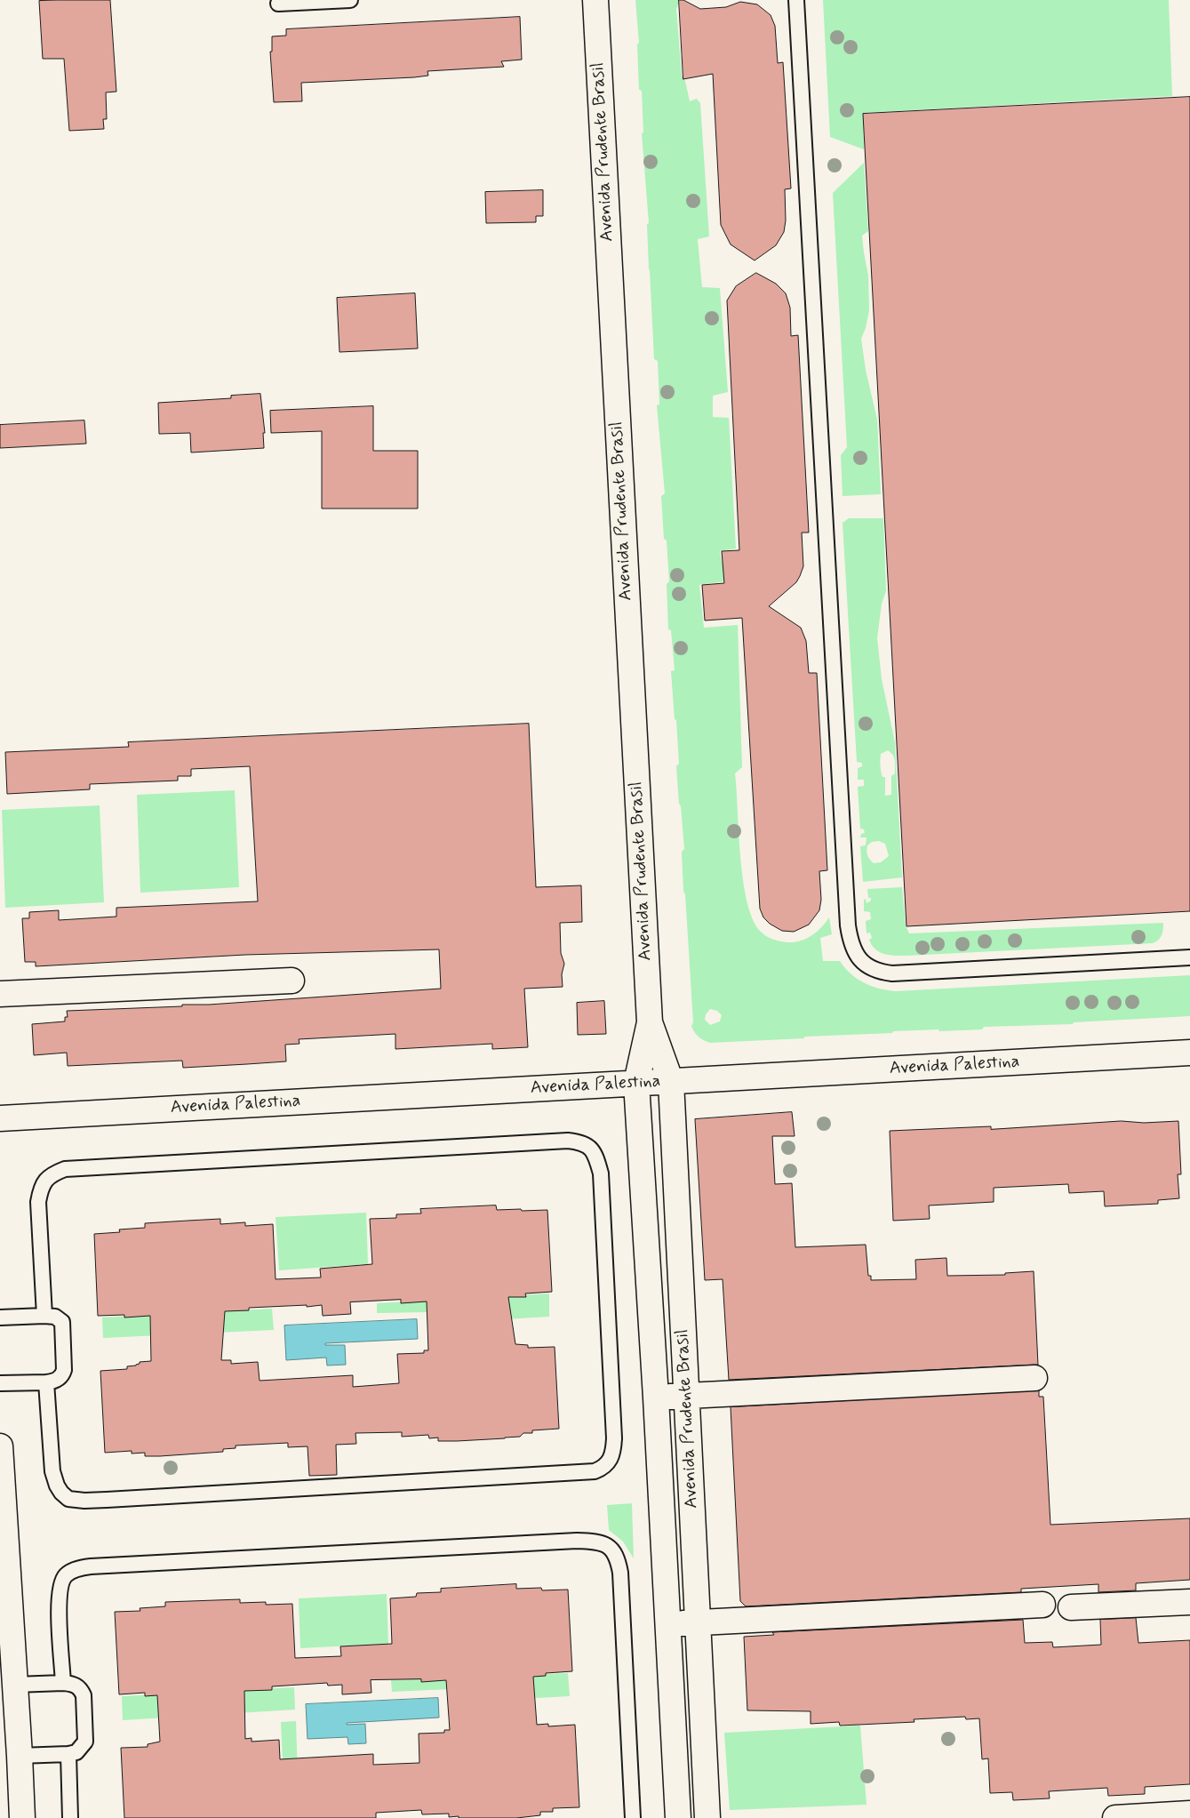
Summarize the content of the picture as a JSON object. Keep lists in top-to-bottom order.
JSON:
{
  "streets": {
    "street": ["Avenida Prudente Brasil", "Avenida Palestina"]
  },
  "crossings": [
    ["Avenida Prudente Brasil", "Avenida Palestina"]
  ]
}
